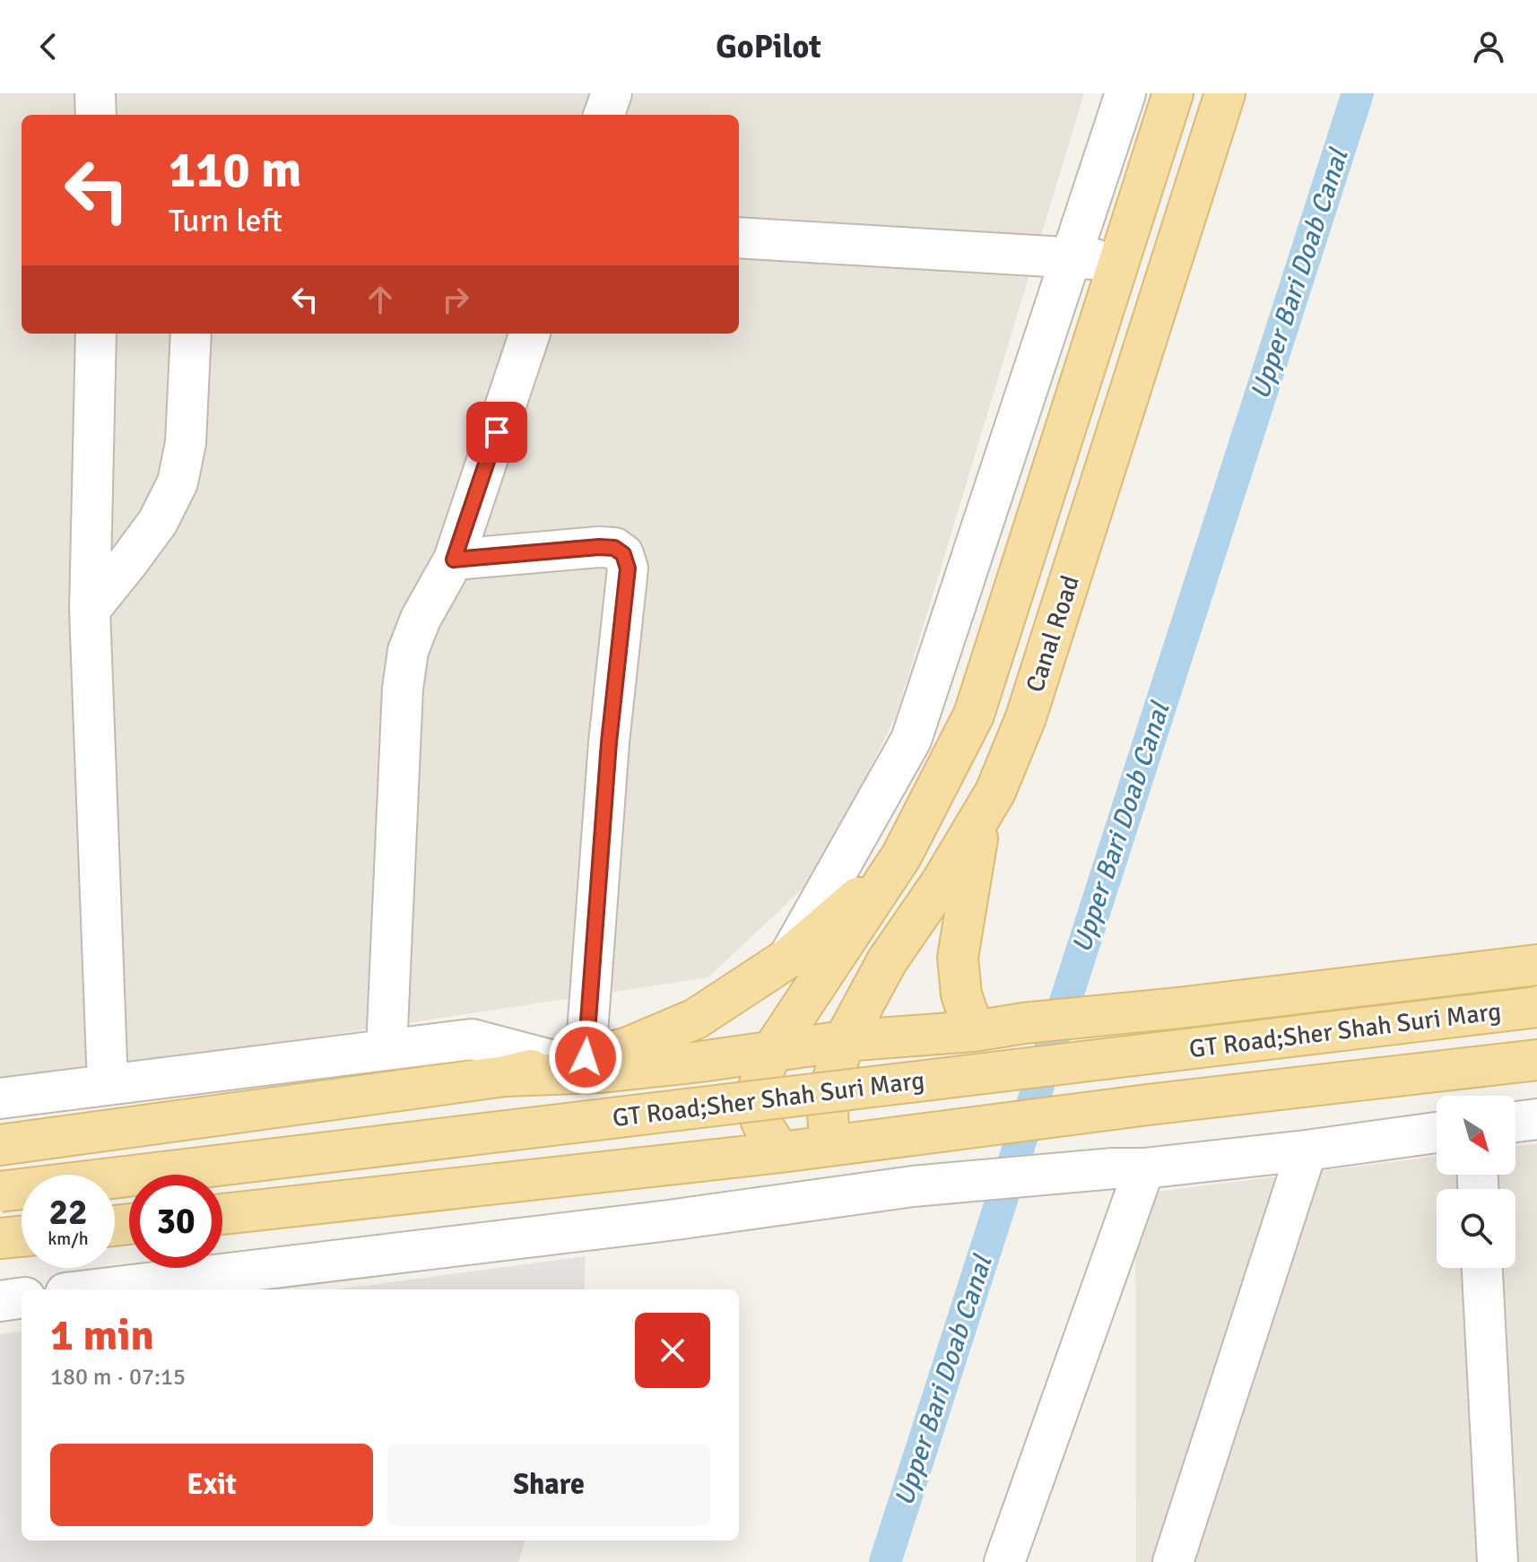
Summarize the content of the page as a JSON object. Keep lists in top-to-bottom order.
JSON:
{
  "streets": {
    "main road": ["Canal Road", "GT Road;Sher Shah Suri Marg"]
  },
  "crossings": [
    ["Canal Road", "GT Road;Sher Shah Suri Marg"]
  ],
  "water": ["Upper Bari Doab Canal"],
  "north": "bottom right",
  "page": {
    "header": "GoPilot",
    "turn": ["110 m", "Turn left"],
    "speed": "22 km/h",
    "limit": "30",
    "heading": ["1 min", "180 m · 07:15"],
    "buttons": ["Exit", "Share"]
  }
}
